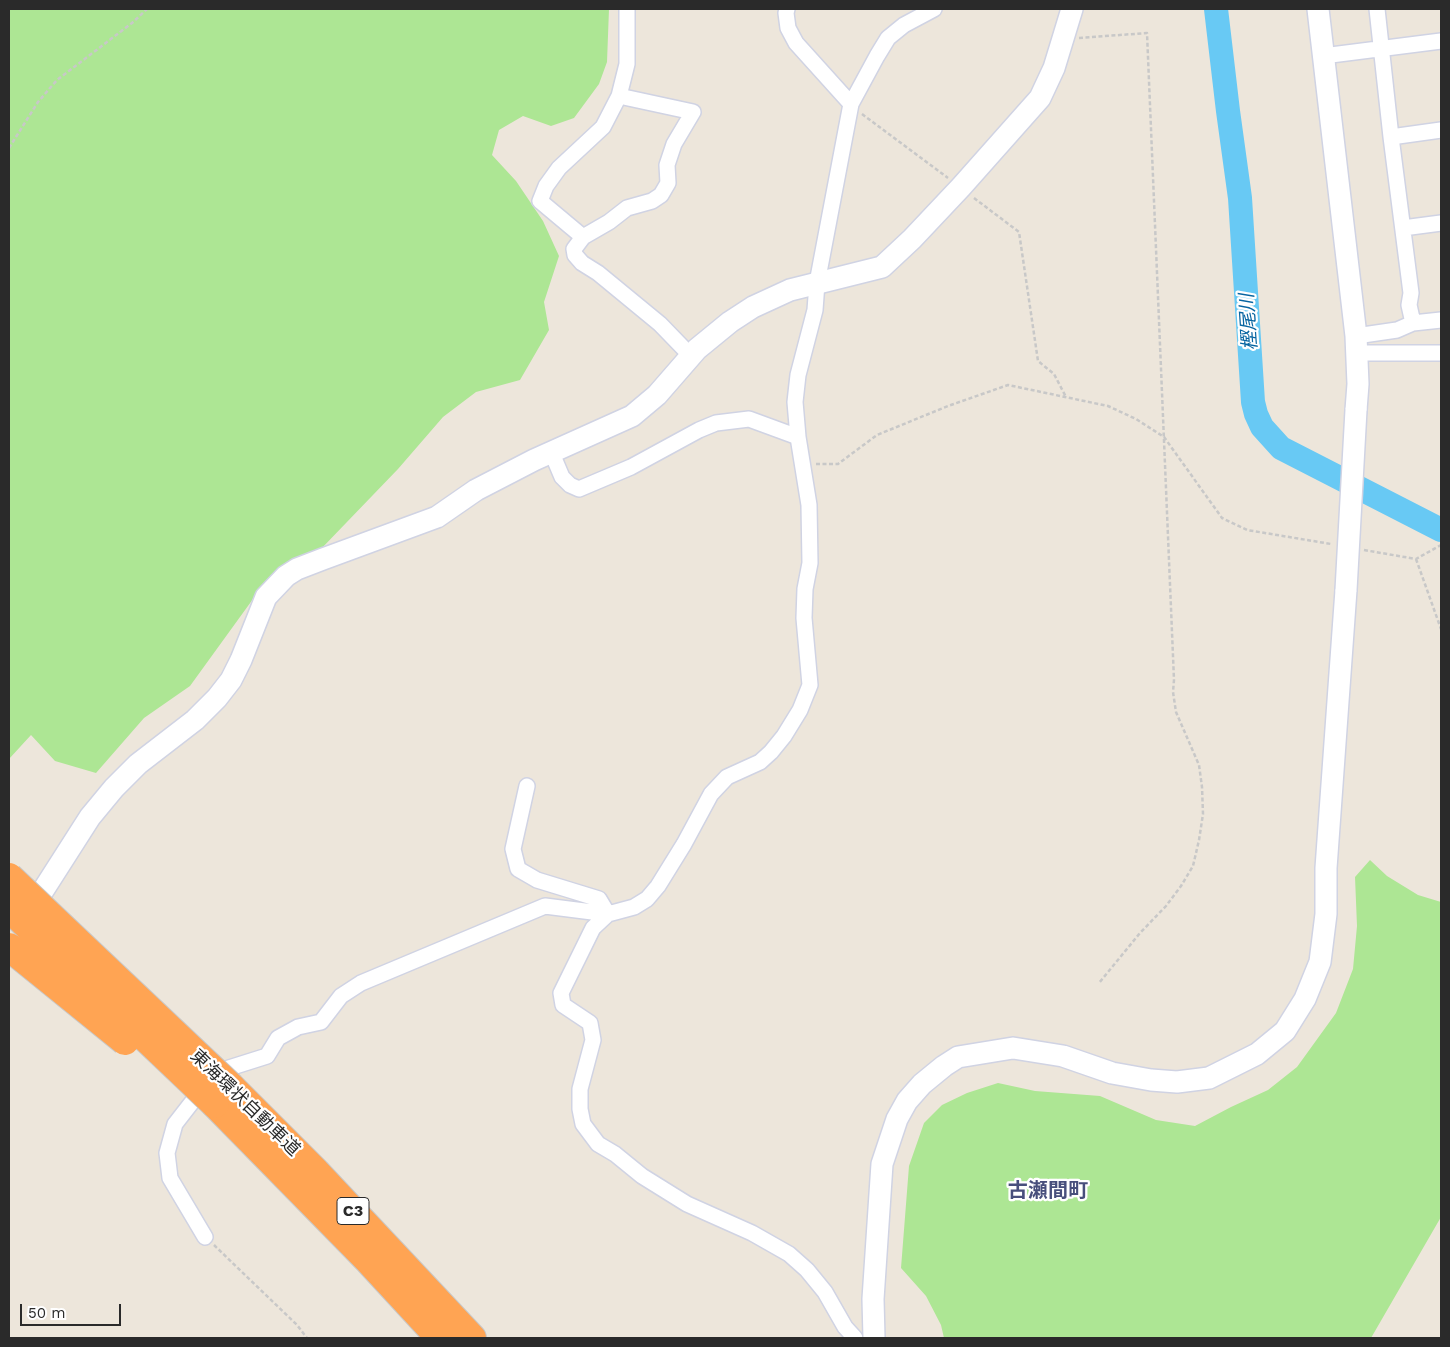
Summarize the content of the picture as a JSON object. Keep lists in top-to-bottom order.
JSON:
{
  "streets": {
    "highway": ["東海環状自動車道", "C3"]
  },
  "districts": ["古瀬間町"],
  "water": ["樫尾川"],
  "scale_bar": "50 m"
}
